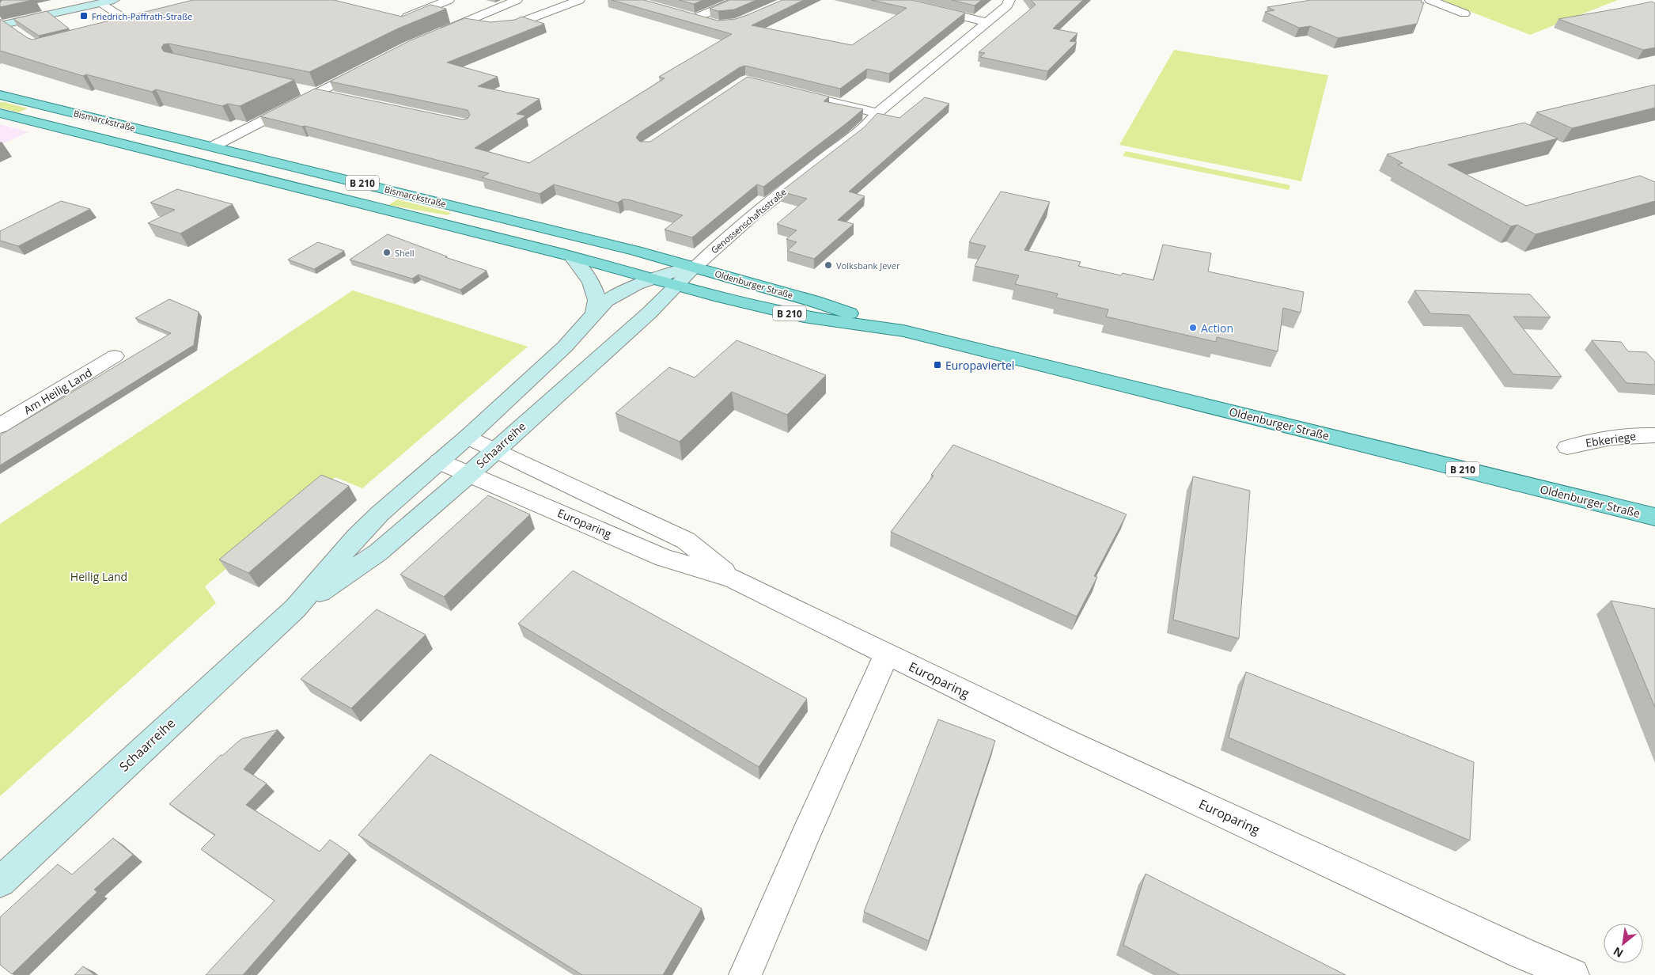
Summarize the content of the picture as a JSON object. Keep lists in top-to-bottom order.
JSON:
{
  "streets": {
    "main road": [
      "Bismarckstraße",
      "B 210",
      "Oldenburger Straße",
      "Schaarreihe"
    ],
    "street": [
      "Genossenschaftsstraße",
      "Am Heilig Land",
      "Ebkeriege",
      "Europaring"
    ]
  },
  "crossings": [
    ["Bismarckstraße", "Genossenschaftsstraße"],
    ["Bismarckstraße", "Oldenburger Straße"],
    ["Bismarckstraße", "Schaarreihe"],
    ["Genossenschaftsstraße", "Oldenburger Straße"],
    ["Genossenschaftsstraße", "Schaarreihe"],
    ["Oldenburger Straße", "Schaarreihe"],
    ["Schaarreihe", "Europaring"]
  ],
  "parks": ["Heilig Land"],
  "places": {
    "transit": ["Friedrich-Paffrath-Straße", "Europaviertel"],
    "other": ["Shell", "Volksbank Jever", "Action"]
  },
  "north": "bottom left"
}
